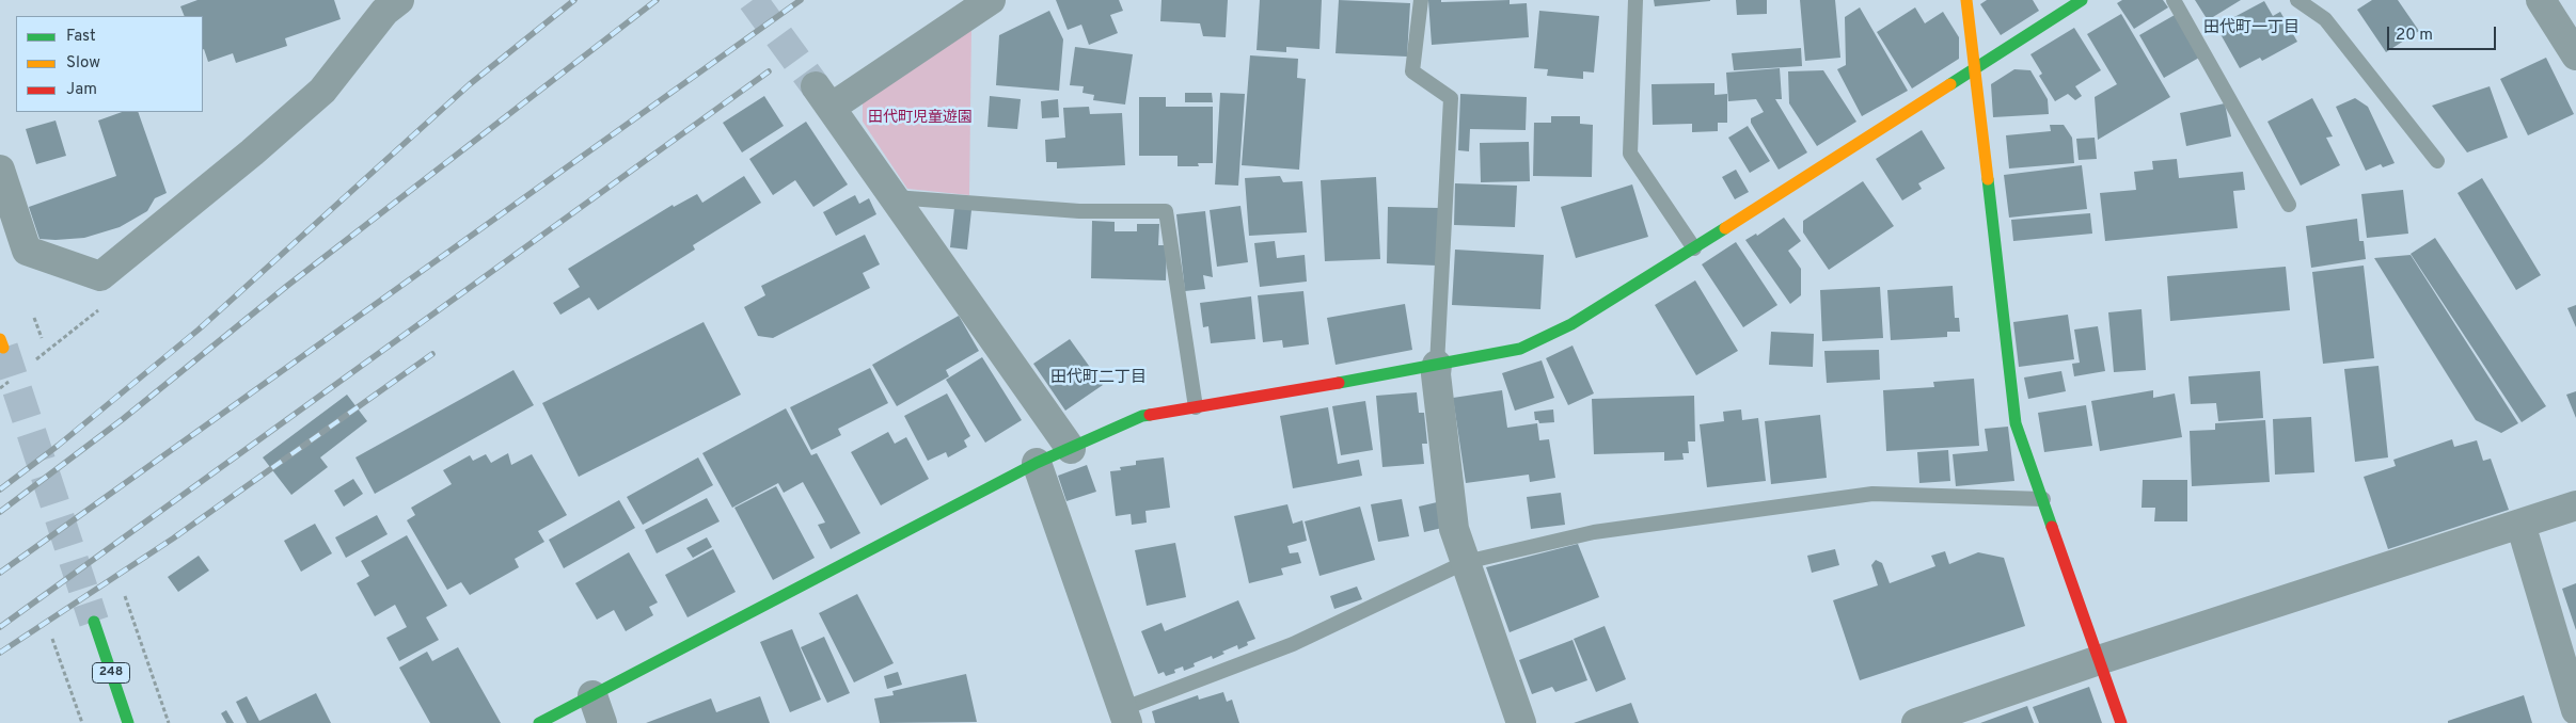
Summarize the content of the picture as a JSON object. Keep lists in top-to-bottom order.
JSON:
{
  "streets": {
    "main road": ["248"]
  },
  "districts": ["田代町一丁目", "田代町二丁目"],
  "parks": ["田代町児童遊園"],
  "legend": ["Fast", "Slow", "Jam"],
  "scale_bar": "20 m"
}
